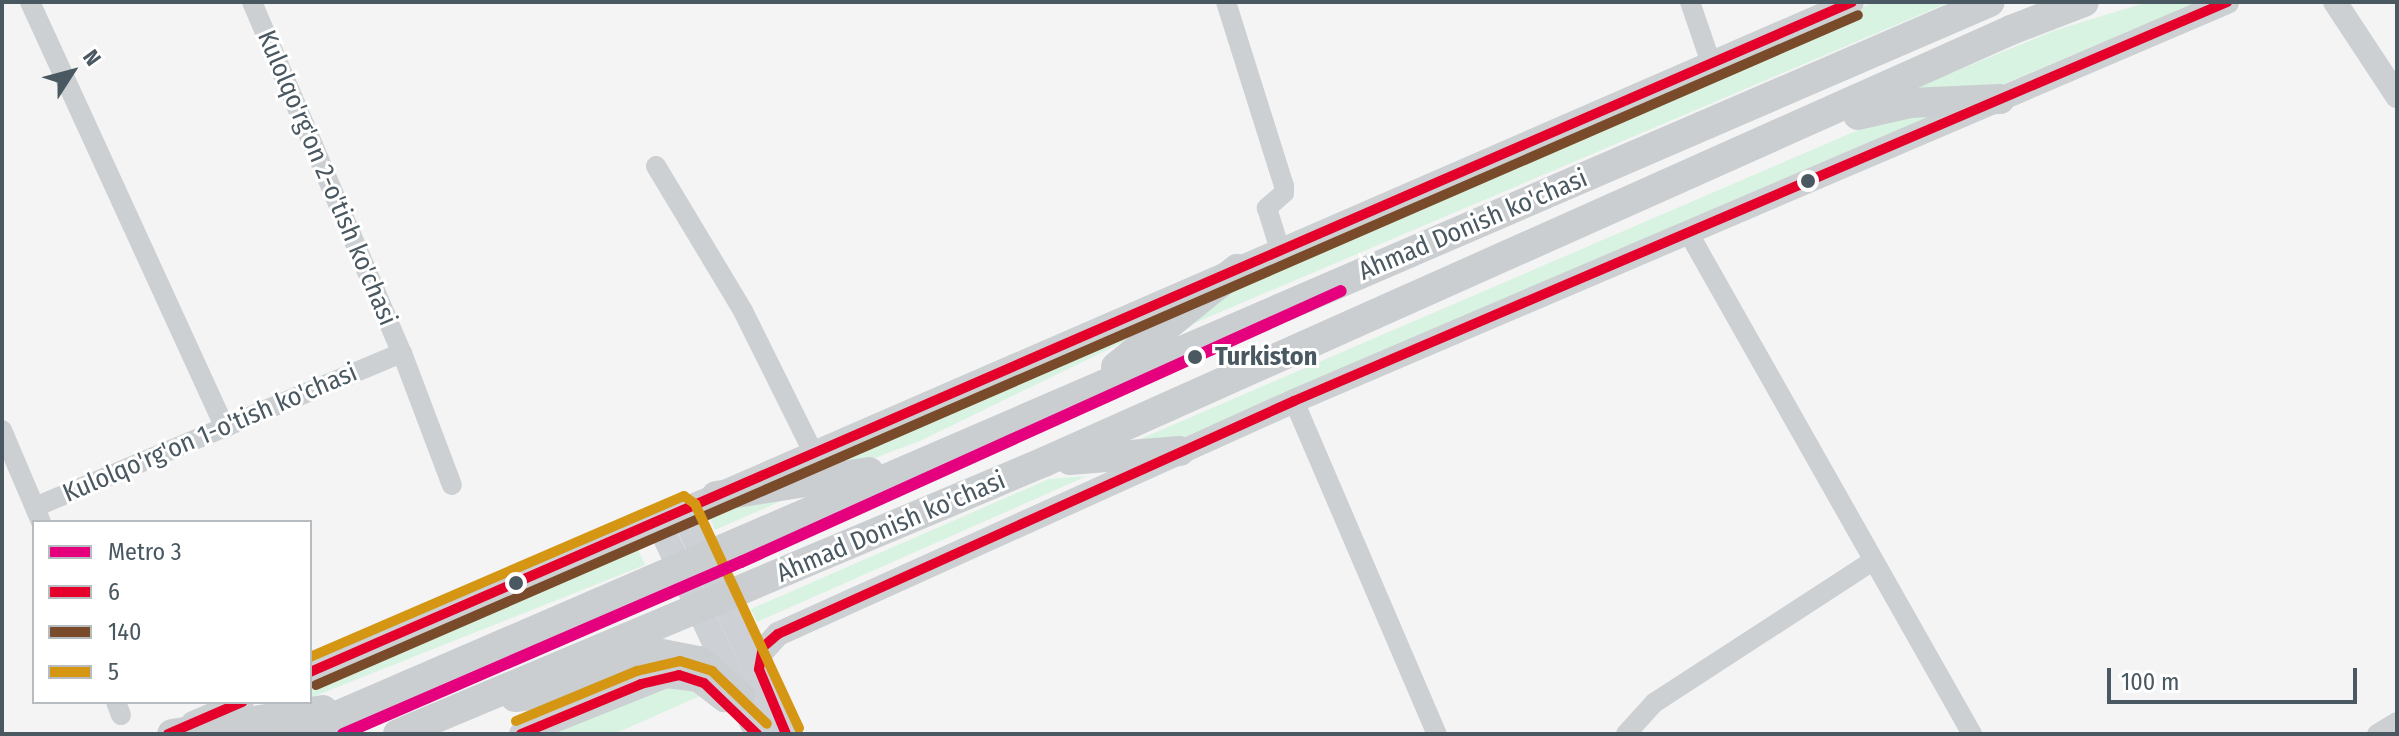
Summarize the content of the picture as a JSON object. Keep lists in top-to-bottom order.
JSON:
{
  "streets": {
    "main road": ["Ahmad Donish ko'chasi"],
    "street": ["Kulolqo'rg'on 2-o'tish ko'chasi", "Kulolqo'rg'on 1-o'tish ko'chasi"]
  },
  "crossings": [
    ["Kulolqo'rg'on 2-o'tish ko'chasi", "Kulolqo'rg'on 1-o'tish ko'chasi"]
  ],
  "places": ["Turkiston"],
  "lines": [
    "transit line 6",
    "transit line 140",
    "metro line 3",
    "transit line 5"
  ],
  "legend": [
    "Metro 3",
    "6",
    "140",
    "5"
  ],
  "scale_bar": "100 m",
  "north": "top right"
}
